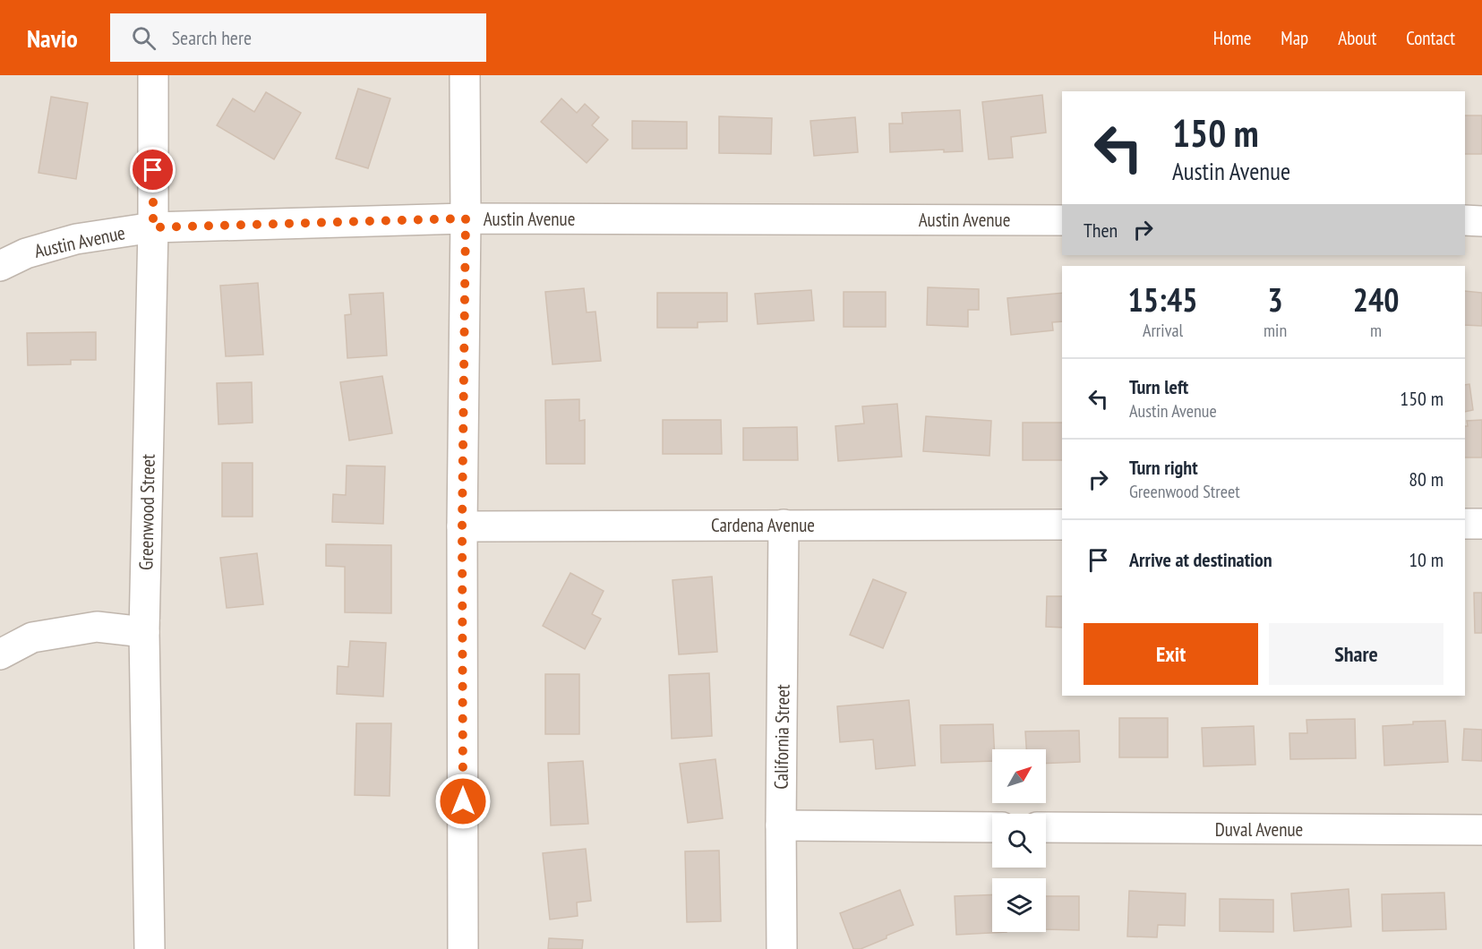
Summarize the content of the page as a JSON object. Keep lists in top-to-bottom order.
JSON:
{
  "streets": {
    "street": [
      "Austin Avenue",
      "Greenwood Street",
      "Cardena Avenue",
      "California Street",
      "Duval Avenue"
    ]
  },
  "crossings": [
    ["Austin Avenue", "Greenwood Street"],
    ["Cardena Avenue", "California Street"]
  ],
  "north": "top right",
  "page": {
    "header": "Navio",
    "search": "Search here",
    "nav": [
      "Home",
      "Map",
      "About",
      "Contact"
    ],
    "turn": ["150 m", "Austin Avenue"],
    "then": "Then",
    "eta": [
      "15:45",
      "Arrival",
      "3",
      "min",
      "240",
      "m"
    ],
    "list": [
      {
        "name": "Turn left",
        "note": "Austin Avenue",
        "value": "150 m"
      },
      {
        "name": "Turn right",
        "note": "Greenwood Street",
        "value": "80 m"
      },
      {
        "name": "Arrive at destination",
        "value": "10 m"
      }
    ],
    "buttons": ["Exit", "Share"]
  }
}
